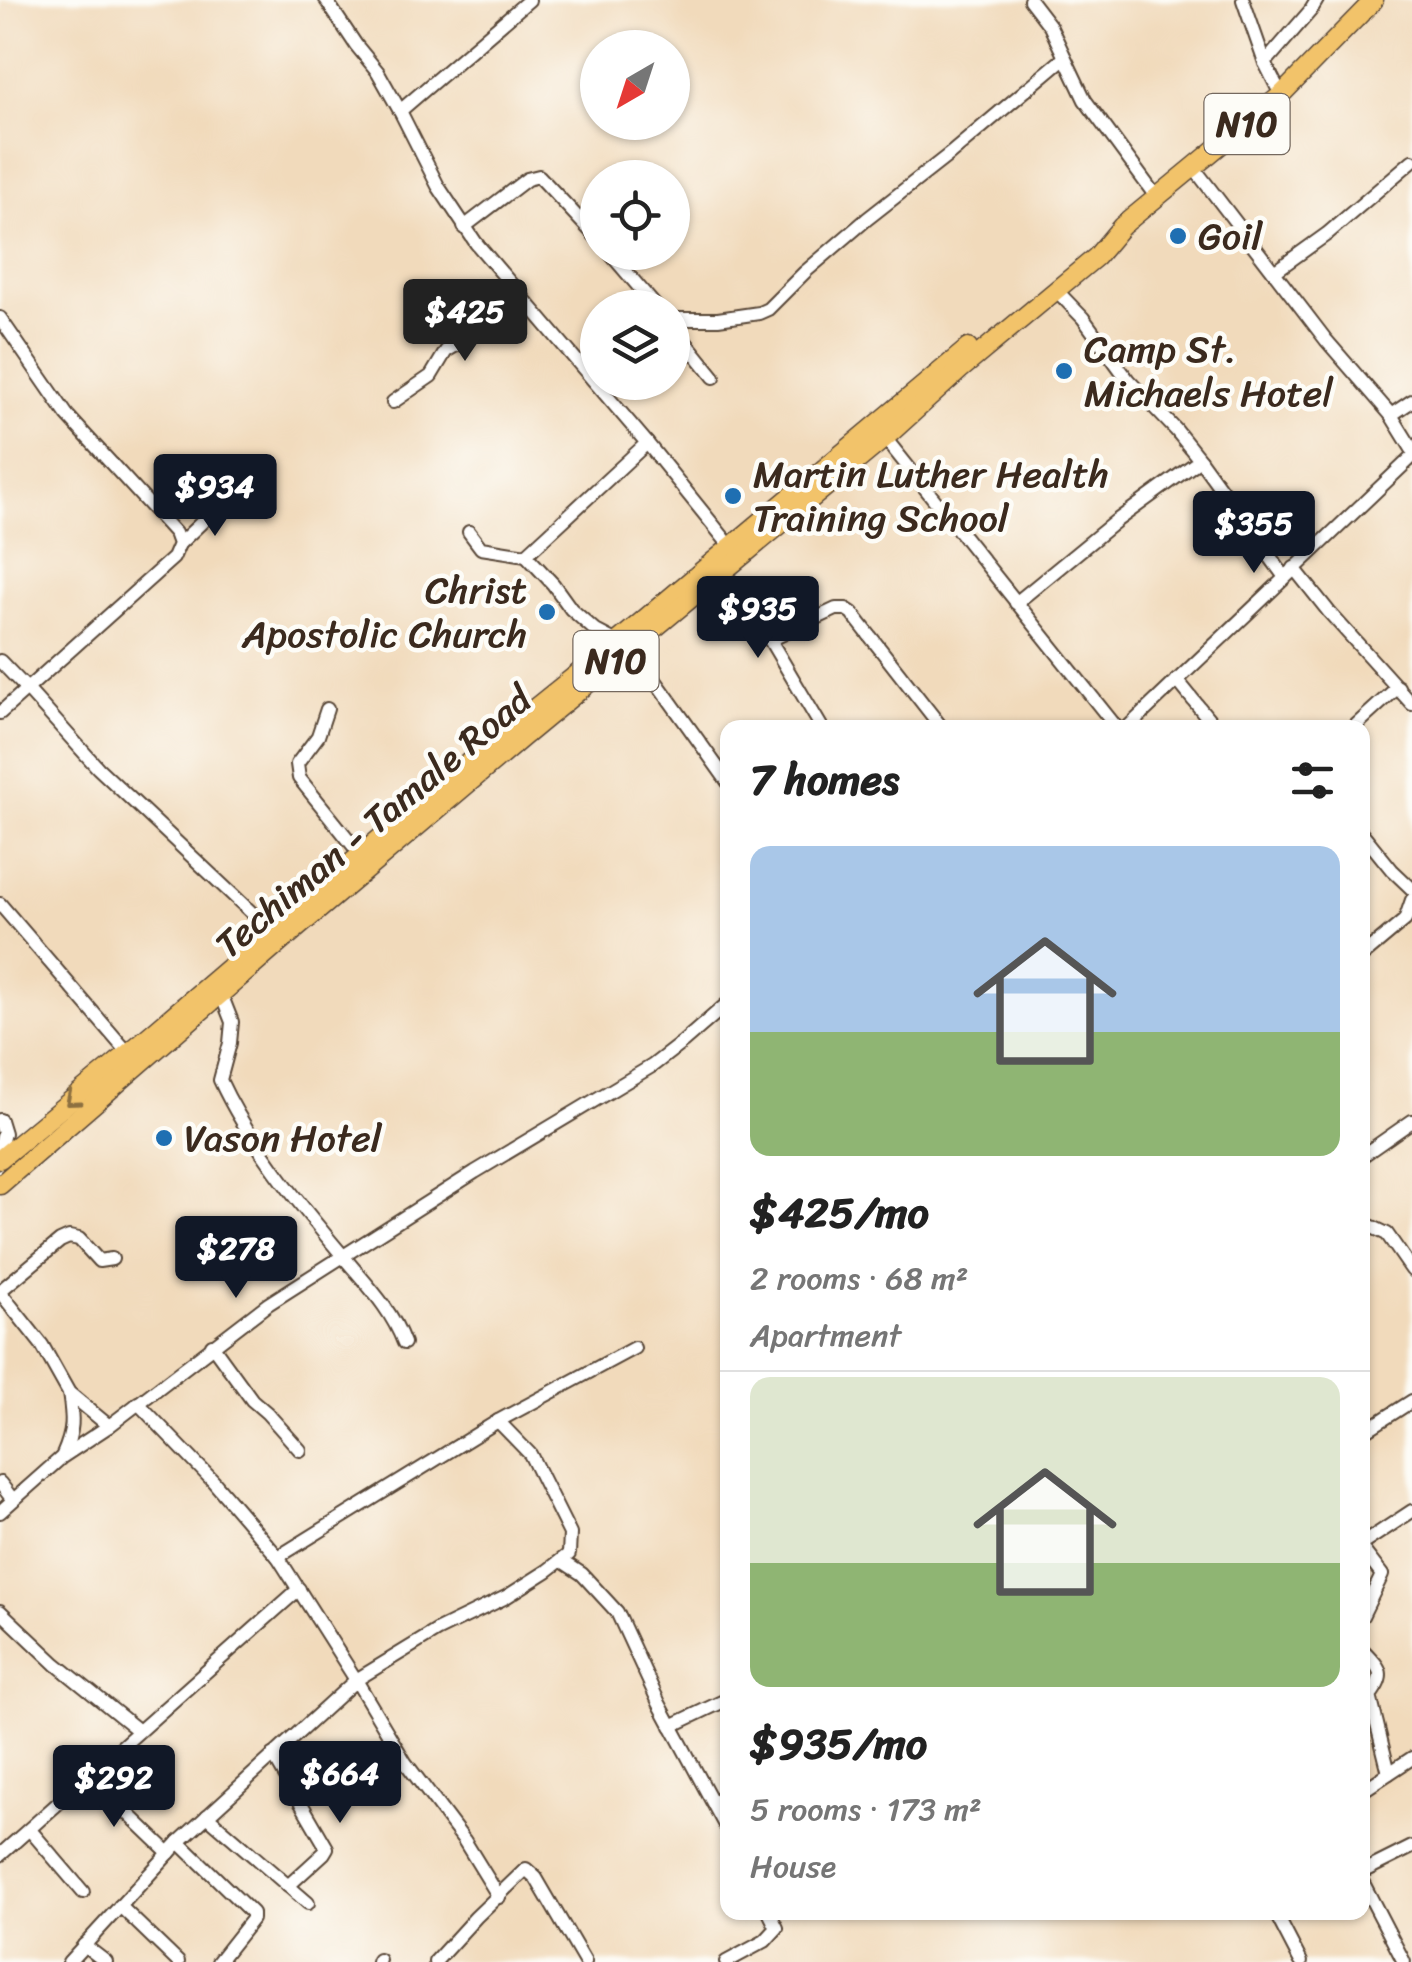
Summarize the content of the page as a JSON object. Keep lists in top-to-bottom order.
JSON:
{
  "streets": {
    "highway": ["N10", "Techiman - Tamale Road"]
  },
  "places": [
    "Goil",
    "Camp St. Michaels Hotel",
    "Martin Luther Health Training School",
    "Christ Apostolic Church",
    "Vason Hotel"
  ],
  "north": "bottom left",
  "page": {
    "price": [
      "$425",
      "$934",
      "$355",
      "$935",
      "$278",
      "$664",
      "$292"
    ],
    "heading": "7 homes",
    "list": [
      {
        "name": "$425/mo",
        "note": "2 rooms · 68 m² · Apartment"
      },
      {
        "name": "$935/mo",
        "note": "5 rooms · 173 m² · House"
      }
    ]
  }
}
